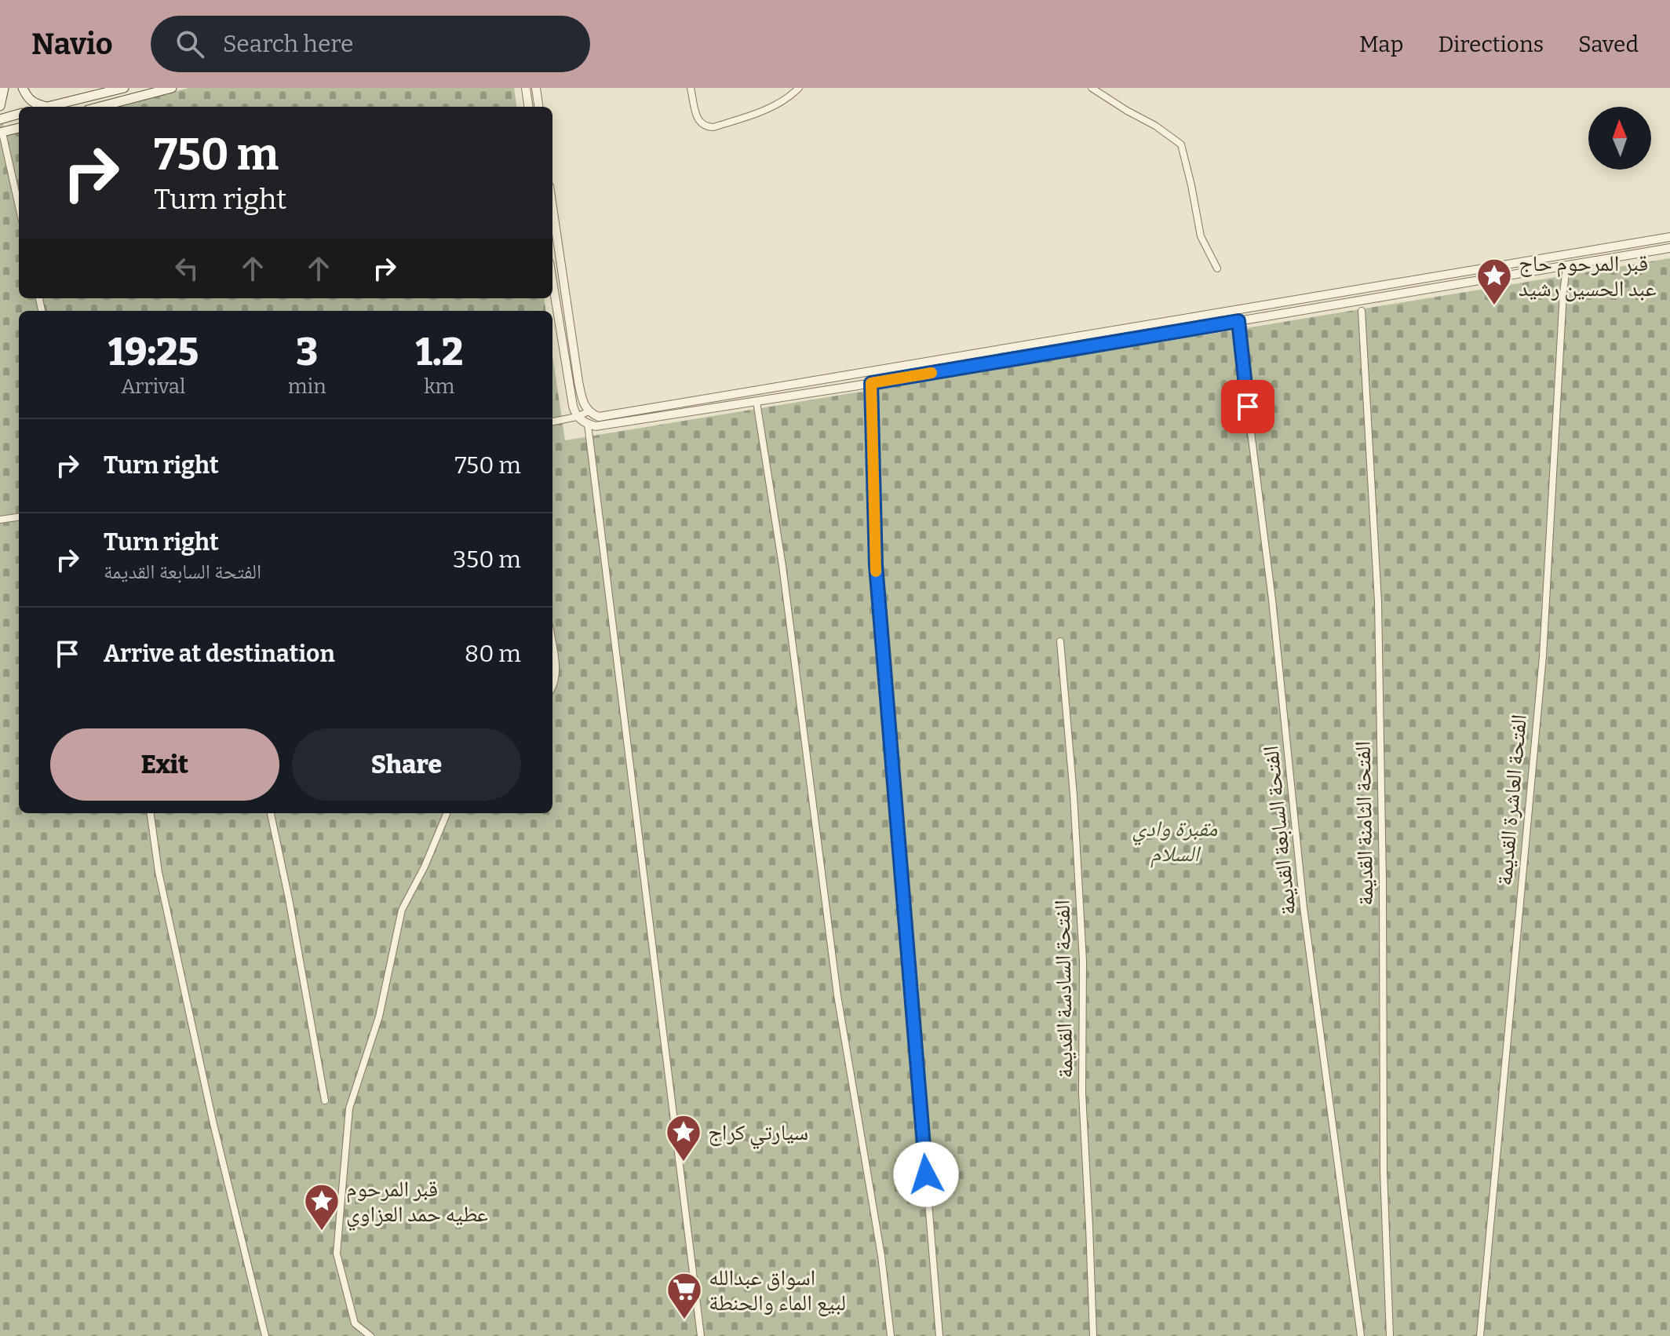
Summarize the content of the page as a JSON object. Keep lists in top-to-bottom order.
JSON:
{
  "streets": {
    "street": [
      "الفتحة العاشرة القديمة",
      "الفتحة الثامنة القديمة",
      "الفتحة السابعة القديمة",
      "الفتحة السادسة القديمة"
    ]
  },
  "parks": ["مقبرة وادي السلام"],
  "places": {
    "place": ["قبر المرحوم حاج عبد الحسين رشيد", "سيارتي كراج", "قبر المرحوم عطيه حمد العزاوي"],
    "supermarket": ["اسواق عبدالله لبيع الماء والحنطة"]
  },
  "north": "top",
  "page": {
    "header": "Navio",
    "search": "Search here",
    "nav": ["Map", "Directions", "Saved"],
    "turn": ["750 m", "Turn right"],
    "eta": [
      "19:25",
      "Arrival",
      "3",
      "min",
      "1.2",
      "km"
    ],
    "list": [
      {
        "name": "Turn right",
        "value": "750 m"
      },
      {
        "name": "Turn right",
        "note": "الفتحة السابعة القديمة",
        "value": "350 m"
      },
      {
        "name": "Arrive at destination",
        "value": "80 m"
      }
    ],
    "buttons": ["Exit", "Share"]
  }
}
